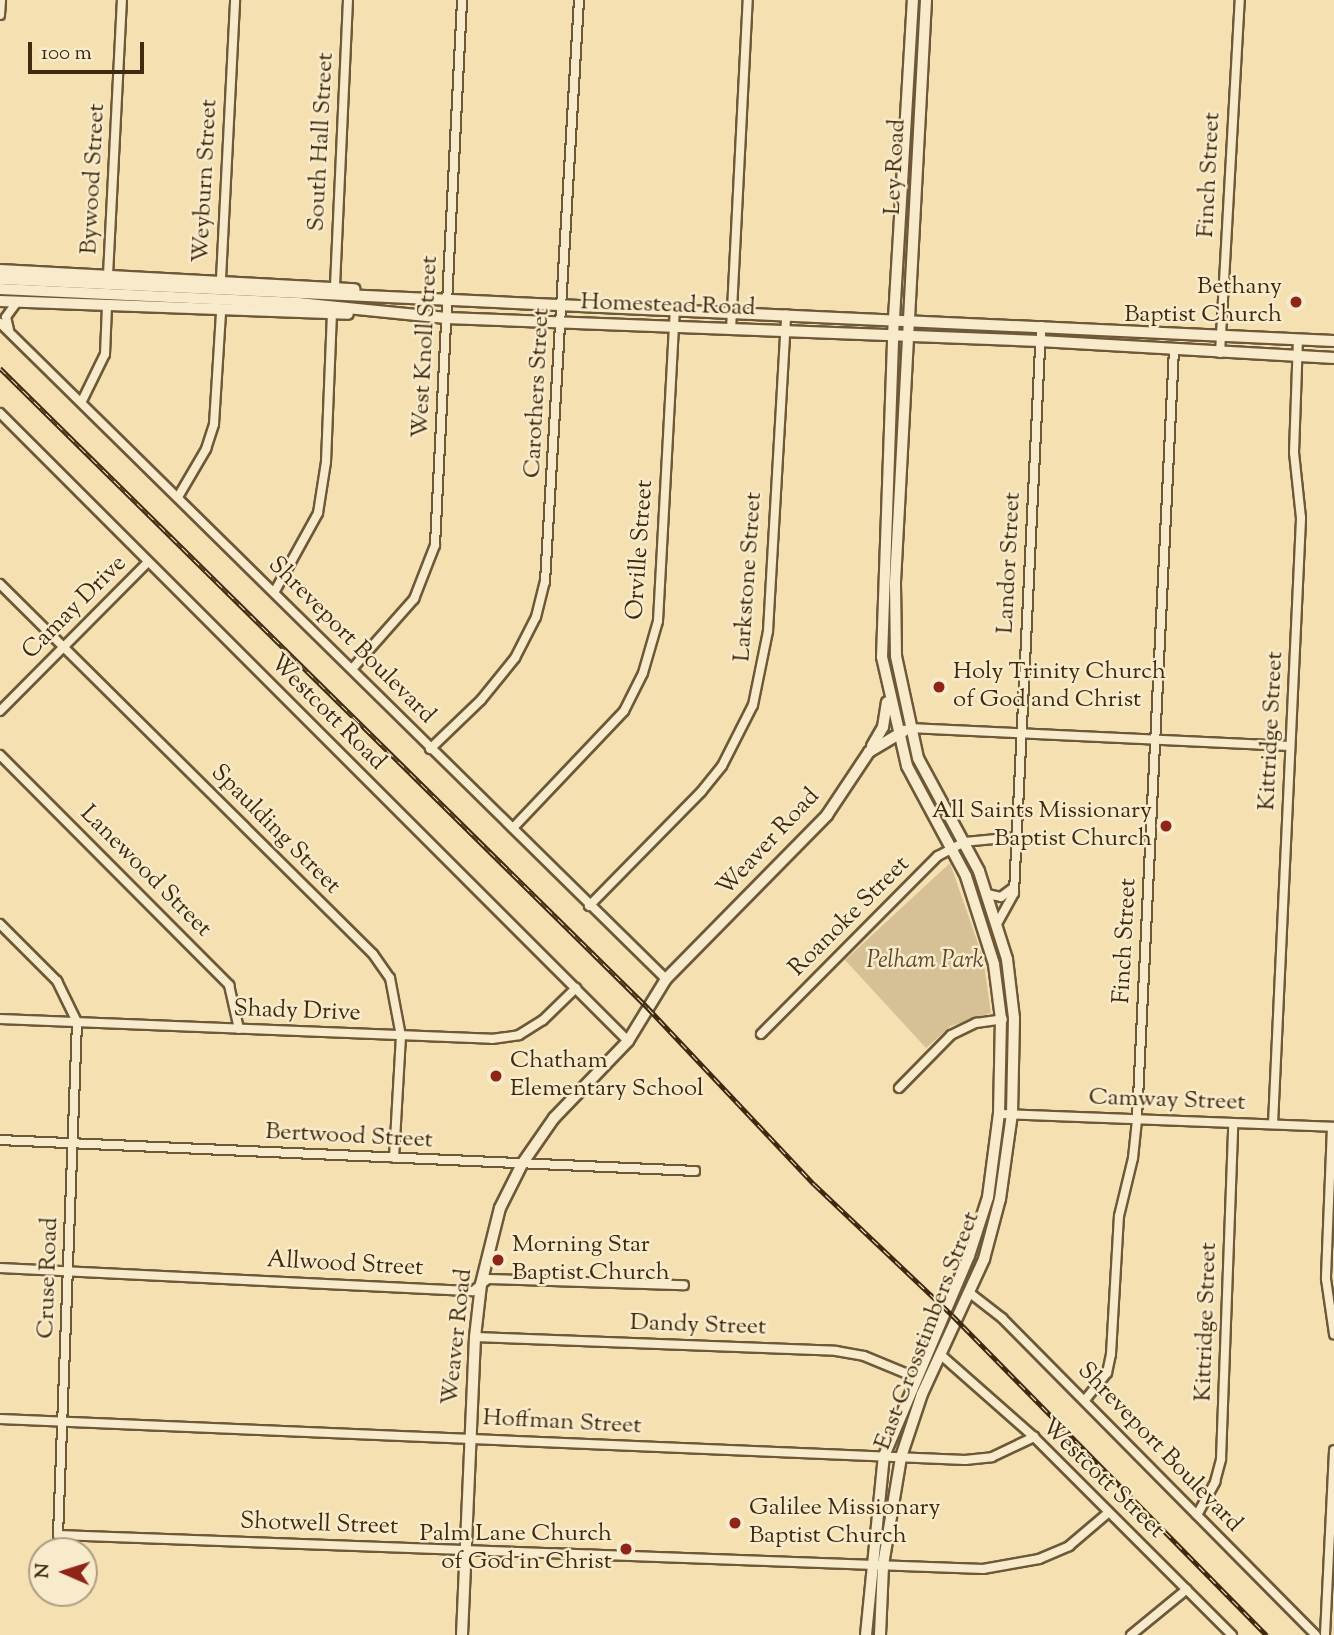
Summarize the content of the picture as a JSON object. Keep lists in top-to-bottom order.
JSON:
{
  "streets": {
    "main road": [
      "Ley Road",
      "Homestead Road",
      "Weaver Road",
      "East Crosstimbers Street"
    ],
    "street": [
      "South Hall Street",
      "Finch Street",
      "Bywood Street",
      "Weyburn Street",
      "West Knoll Street",
      "Carothers Street",
      "Orville Street",
      "Landor Street",
      "Larkstone Street",
      "Camay Drive",
      "Shreveport Boulevard",
      "Westcott Road",
      "Kittridge Street",
      "Spaulding Street",
      "Lanewood Street",
      "Roanoke Street",
      "Shady Drive",
      "Camway Street",
      "Bertwood Street",
      "Allwood Street",
      "Cruse Road",
      "Dandy Street",
      "Hoffman Street",
      "Westcott Street",
      "Shotwell Street"
    ]
  },
  "crossings": [
    ["Ley Road", "Homestead Road"],
    ["Finch Street", "Homestead Road"],
    ["Finch Street", "Shreveport Boulevard"],
    ["Finch Street", "Camway Street"],
    ["Bywood Street", "Homestead Road"],
    ["Bywood Street", "Shreveport Boulevard"],
    ["Homestead Road", "West Knoll Street"],
    ["Homestead Road", "Carothers Street"],
    ["Homestead Road", "Orville Street"],
    ["Homestead Road", "Landor Street"],
    ["Homestead Road", "Larkstone Street"],
    ["Homestead Road", "Kittridge Street"],
    ["West Knoll Street", "Shreveport Boulevard"],
    ["Carothers Street", "Shreveport Boulevard"],
    ["Orville Street", "Shreveport Boulevard"],
    ["Landor Street", "Roanoke Street"],
    ["Landor Street", "East Crosstimbers Street"],
    ["Larkstone Street", "Shreveport Boulevard"],
    ["Camay Drive", "Westcott Road"],
    ["Camay Drive", "Spaulding Street"],
    ["Shreveport Boulevard", "Kittridge Street"],
    ["Shreveport Boulevard", "Weaver Road"],
    ["Shreveport Boulevard", "East Crosstimbers Street"],
    ["Westcott Road", "Weaver Road"],
    ["Westcott Road", "Shady Drive"],
    ["Kittridge Street", "Camway Street"],
    ["Spaulding Street", "Shady Drive"],
    ["Spaulding Street", "Bertwood Street"],
    ["Weaver Road", "Bertwood Street"],
    ["Weaver Road", "Allwood Street"],
    ["Weaver Road", "Dandy Street"],
    ["Weaver Road", "East Crosstimbers Street"],
    ["Weaver Road", "Hoffman Street"],
    ["Weaver Road", "Shotwell Street"],
    ["Lanewood Street", "Shady Drive"],
    ["Roanoke Street", "East Crosstimbers Street"],
    ["Shady Drive", "Cruse Road"],
    ["Camway Street", "East Crosstimbers Street"],
    ["Bertwood Street", "Cruse Road"],
    ["Allwood Street", "Cruse Road"],
    ["Cruse Road", "Hoffman Street"],
    ["Cruse Road", "Shotwell Street"],
    ["Dandy Street", "East Crosstimbers Street"],
    ["East Crosstimbers Street", "Hoffman Street"],
    ["East Crosstimbers Street", "Westcott Street"],
    ["East Crosstimbers Street", "Shotwell Street"],
    ["Hoffman Street", "Westcott Street"],
    ["Westcott Street", "Shotwell Street"]
  ],
  "parks": ["Pelham Park"],
  "places": [
    "Bethany Baptist Church",
    "Holy Trinity Church of God and Christ",
    "All Saints Missionary Baptist Church",
    "Chatham Elementary School",
    "Morning Star Baptist Church",
    "Galilee Missionary Baptist Church",
    "Palm Lane Church of God in Christ"
  ],
  "scale_bar": "100 m",
  "north": "left"
}
